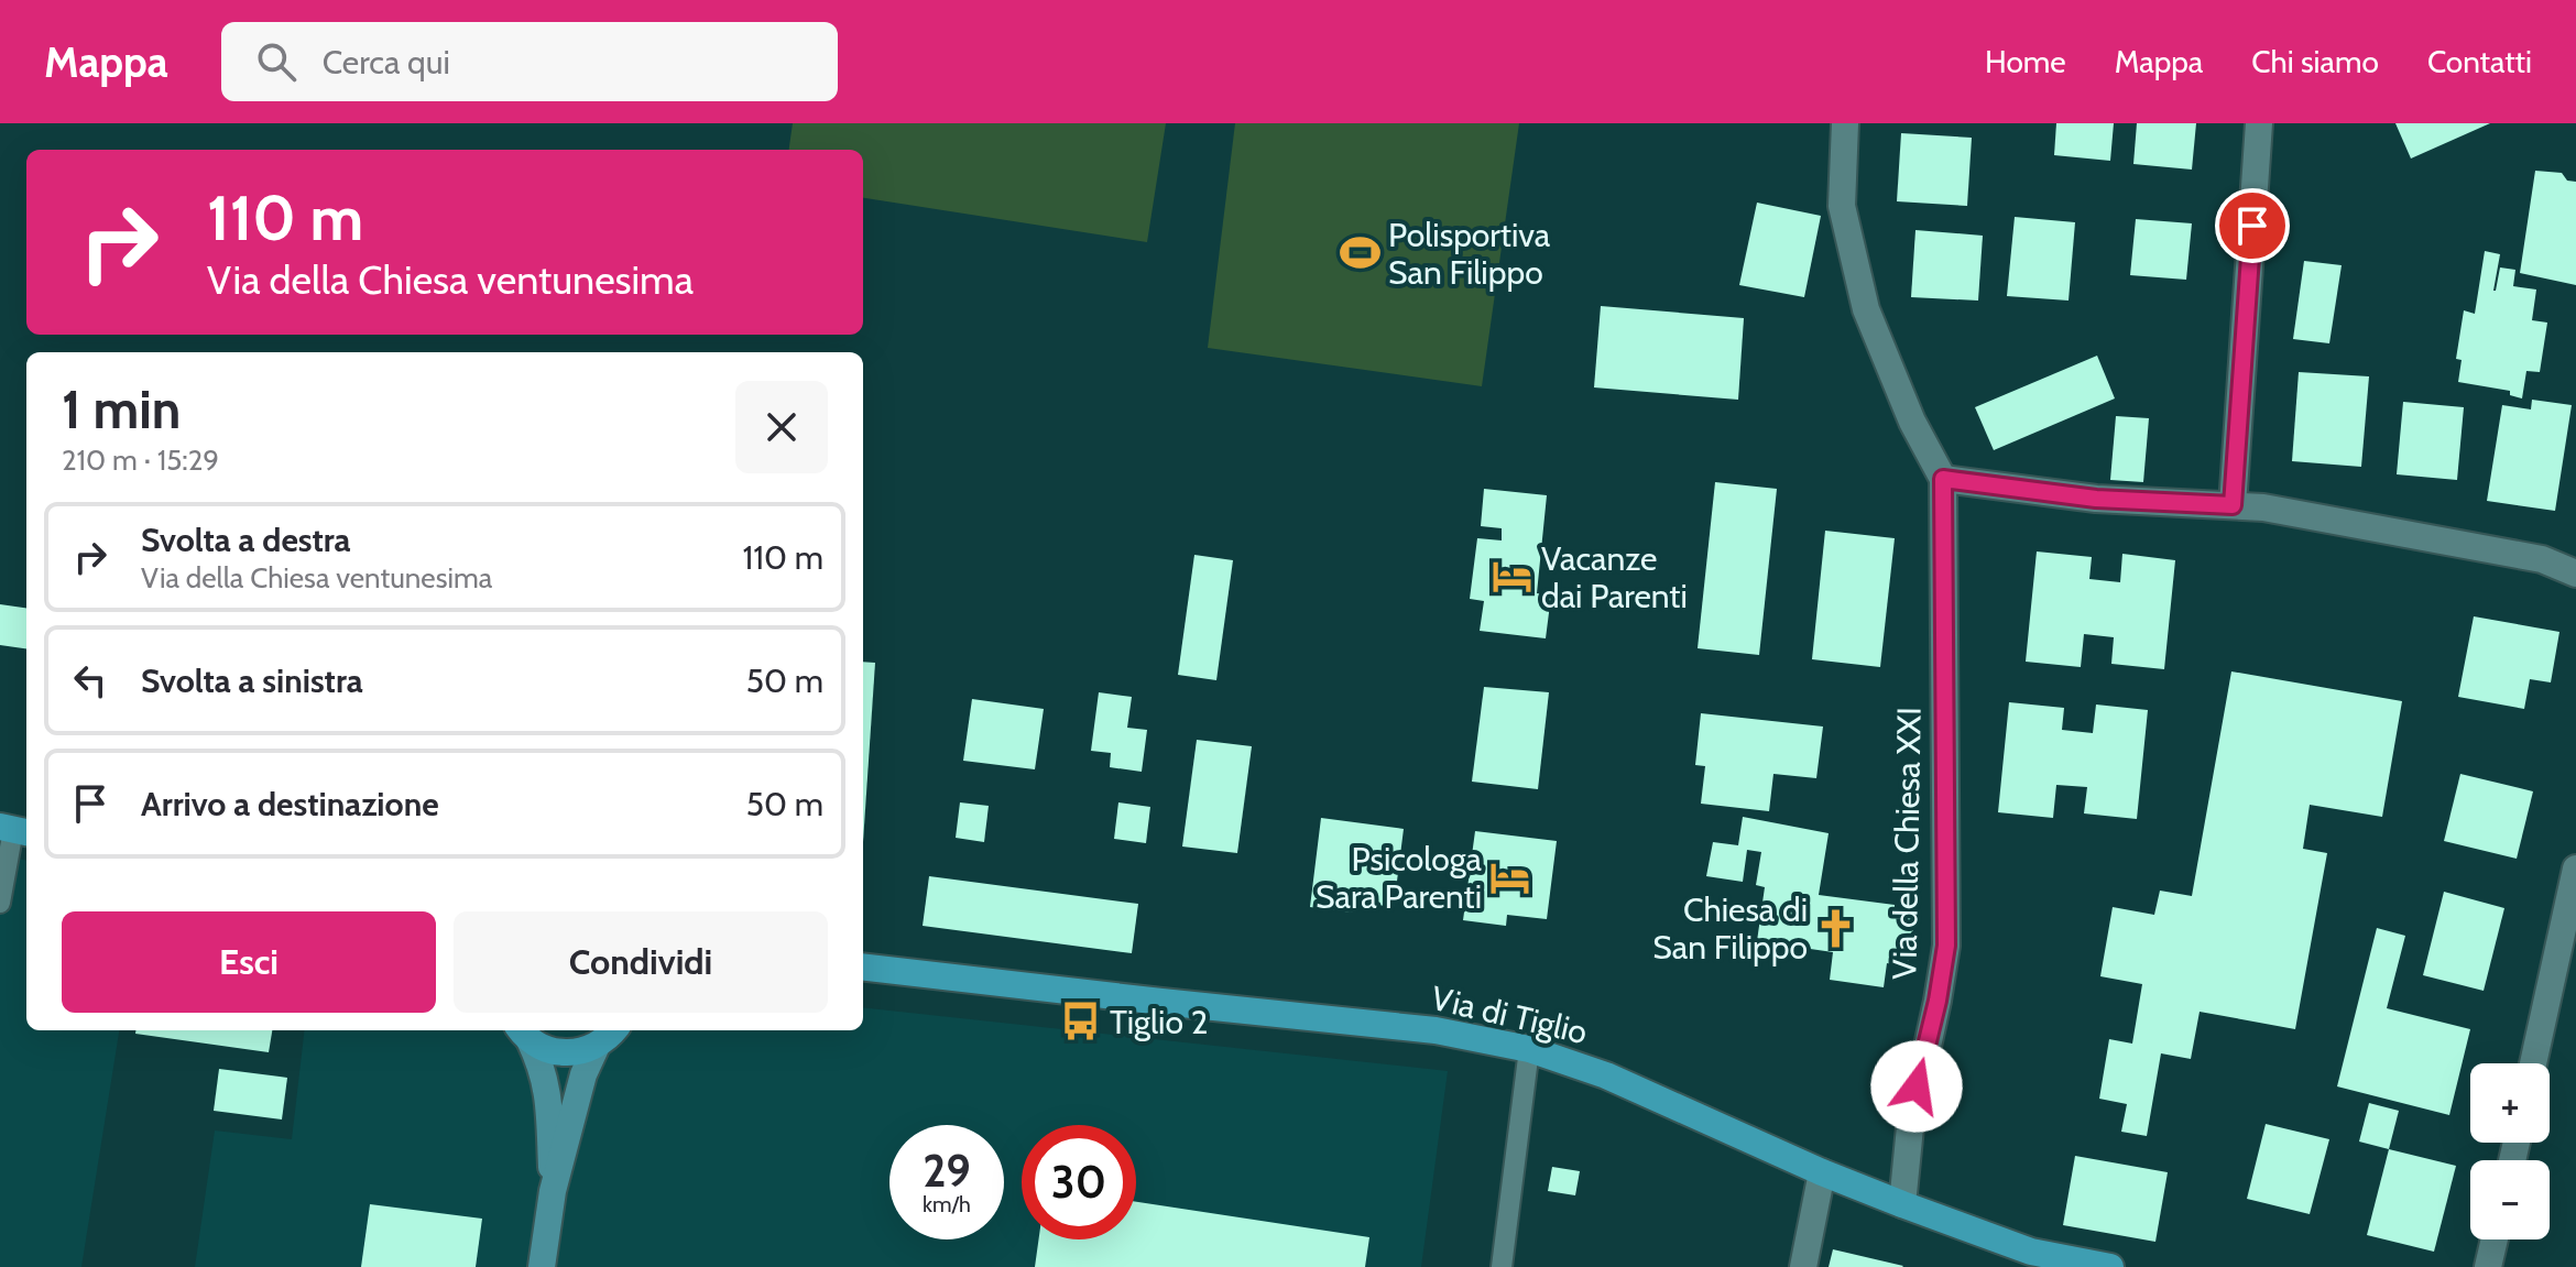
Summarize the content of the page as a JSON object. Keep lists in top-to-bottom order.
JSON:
{
  "streets": {
    "main road": ["Via di Tiglio"],
    "street": ["Via della Chiesa XXI"]
  },
  "crossings": [
    ["Via della Chiesa XXI", "Via di Tiglio"]
  ],
  "places": {
    "sports": ["Polisportiva San Filippo"],
    "hotel": ["Vacanze dai Parenti", "Psicologa Sara Parenti"],
    "church": ["Chiesa di San Filippo"],
    "bus stop": ["Tiglio 2"]
  },
  "page": {
    "header": "Mappa",
    "search": "Cerca qui",
    "nav": [
      "Home",
      "Mappa",
      "Chi siamo",
      "Contatti"
    ],
    "turn": ["110 m", "Via della Chiesa ventunesima"],
    "heading": ["1 min", "210 m · 15:29"],
    "list": [
      {
        "name": "Svolta a destra",
        "note": "Via della Chiesa ventunesima",
        "value": "110 m"
      },
      {
        "name": "Svolta a sinistra",
        "value": "50 m"
      },
      {
        "name": "Arrivo a destinazione",
        "value": "50 m"
      }
    ],
    "buttons": ["Esci", "Condividi"],
    "map_buttons": ["+", "−"],
    "speed": "29 km/h",
    "limit": "30"
  }
}
